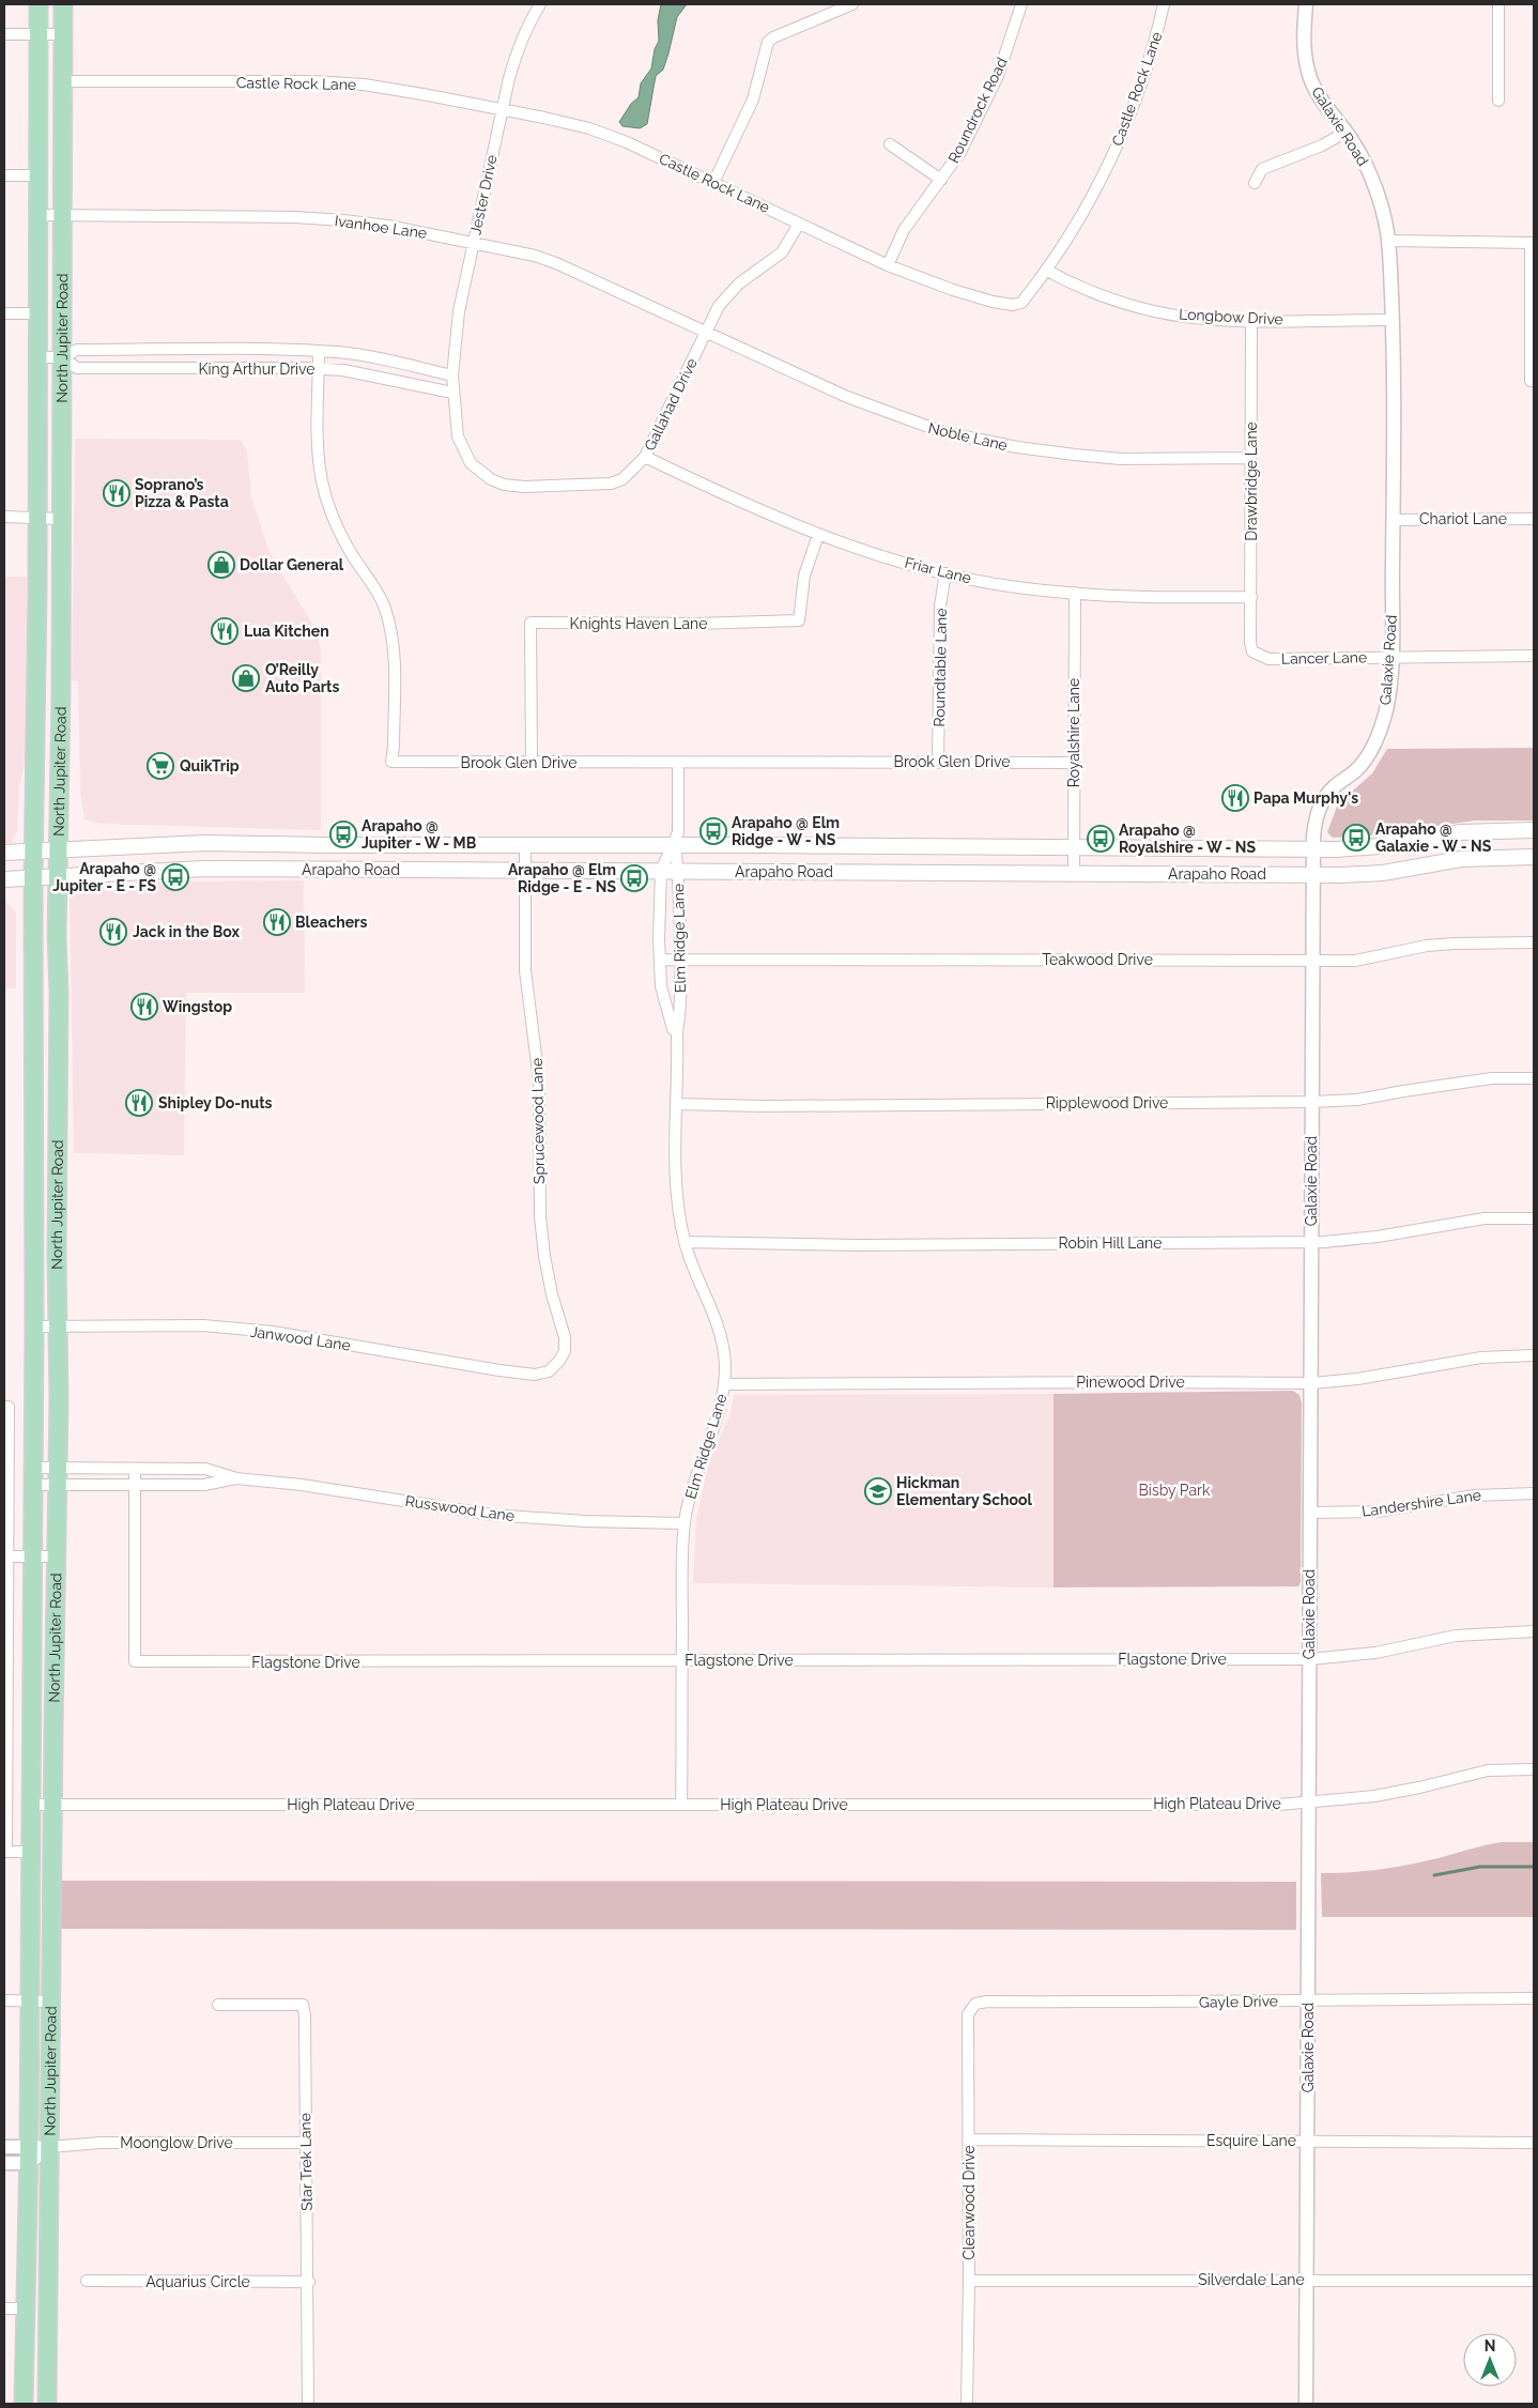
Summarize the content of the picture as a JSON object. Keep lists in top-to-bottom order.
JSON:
{
  "streets": {
    "main road": ["North Jupiter Road", "Arapaho Road"],
    "street": [
      "Castle Rock Lane",
      "Roundrock Road",
      "Galaxie Road",
      "Jester Drive",
      "Ivanhoe Lane",
      "Longbow Drive",
      "King Arthur Drive",
      "Gallahad Drive",
      "Noble Lane",
      "Drawbridge Lane",
      "Chariot Lane",
      "Friar Lane",
      "Knights Haven Lane",
      "Lancer Lane",
      "Roundtable Lane",
      "Royalshire Lane",
      "Brook Glen Drive",
      "Elm Ridge Lane",
      "Teakwood Drive",
      "Ripplewood Drive",
      "Sprucewood Lane",
      "Robin Hill Lane",
      "Janwood Lane",
      "Pinewood Drive",
      "Landershire Lane",
      "Russwood Lane",
      "Flagstone Drive",
      "High Plateau Drive",
      "Gayle Drive",
      "Esquire Lane",
      "Moonglow Drive",
      "Star Trek Lane",
      "Clearwood Drive",
      "Silverdale Lane",
      "Aquarius Circle"
    ]
  },
  "crossings": [
    ["Castle Rock Lane", "Roundrock Road"],
    ["Castle Rock Lane", "Jester Drive"],
    ["Castle Rock Lane", "Longbow Drive"],
    ["Castle Rock Lane", "North Jupiter Road"],
    ["Castle Rock Lane", "Gallahad Drive"],
    ["Galaxie Road", "Longbow Drive"],
    ["Galaxie Road", "Chariot Lane"],
    ["Galaxie Road", "Lancer Lane"],
    ["Galaxie Road", "Arapaho Road"],
    ["Galaxie Road", "Teakwood Drive"],
    ["Galaxie Road", "Ripplewood Drive"],
    ["Galaxie Road", "Robin Hill Lane"],
    ["Galaxie Road", "Pinewood Drive"],
    ["Galaxie Road", "Landershire Lane"],
    ["Galaxie Road", "Flagstone Drive"],
    ["Galaxie Road", "High Plateau Drive"],
    ["Galaxie Road", "Gayle Drive"],
    ["Galaxie Road", "Esquire Lane"],
    ["Galaxie Road", "Silverdale Lane"],
    ["Jester Drive", "Ivanhoe Lane"],
    ["Jester Drive", "King Arthur Drive"],
    ["Jester Drive", "Gallahad Drive"],
    ["Ivanhoe Lane", "North Jupiter Road"],
    ["Ivanhoe Lane", "Gallahad Drive"],
    ["Ivanhoe Lane", "Noble Lane"],
    ["Longbow Drive", "Drawbridge Lane"],
    ["North Jupiter Road", "King Arthur Drive"],
    ["North Jupiter Road", "Arapaho Road"],
    ["North Jupiter Road", "Janwood Lane"],
    ["North Jupiter Road", "Russwood Lane"],
    ["North Jupiter Road", "High Plateau Drive"],
    ["North Jupiter Road", "Moonglow Drive"],
    ["King Arthur Drive", "Gallahad Drive"],
    ["King Arthur Drive", "Brook Glen Drive"],
    ["Gallahad Drive", "Noble Lane"],
    ["Gallahad Drive", "Friar Lane"],
    ["Noble Lane", "Drawbridge Lane"],
    ["Drawbridge Lane", "Friar Lane"],
    ["Drawbridge Lane", "Lancer Lane"],
    ["Friar Lane", "Knights Haven Lane"],
    ["Friar Lane", "Roundtable Lane"],
    ["Friar Lane", "Royalshire Lane"],
    ["Knights Haven Lane", "Brook Glen Drive"],
    ["Roundtable Lane", "Brook Glen Drive"],
    ["Royalshire Lane", "Brook Glen Drive"],
    ["Royalshire Lane", "Arapaho Road"],
    ["Brook Glen Drive", "Elm Ridge Lane"],
    ["Arapaho Road", "Elm Ridge Lane"],
    ["Arapaho Road", "Sprucewood Lane"],
    ["Elm Ridge Lane", "Teakwood Drive"],
    ["Elm Ridge Lane", "Ripplewood Drive"],
    ["Elm Ridge Lane", "Robin Hill Lane"],
    ["Elm Ridge Lane", "Pinewood Drive"],
    ["Elm Ridge Lane", "Russwood Lane"],
    ["Elm Ridge Lane", "Flagstone Drive"],
    ["Elm Ridge Lane", "High Plateau Drive"],
    ["Sprucewood Lane", "Janwood Lane"],
    ["Russwood Lane", "Flagstone Drive"],
    ["Gayle Drive", "Clearwood Drive"],
    ["Esquire Lane", "Clearwood Drive"],
    ["Moonglow Drive", "Star Trek Lane"],
    ["Star Trek Lane", "Aquarius Circle"],
    ["Clearwood Drive", "Silverdale Lane"]
  ],
  "parks": ["Bisby Park"],
  "places": {
    "restaurant": [
      "Soprano’s Pizza & Pasta",
      "Lua Kitchen",
      "Papa Murphy's",
      "Bleachers",
      "Jack in the Box",
      "Wingstop",
      "Shipley Do-nuts"
    ],
    "shop": ["Dollar General", "O’Reilly Auto Parts"],
    "supermarket": ["QuikTrip"],
    "bus stop": [
      "Arapaho @ Elm Ridge - W - NS",
      "Arapaho @ Jupiter - W - MB",
      "Arapaho @ Galaxie - W - NS",
      "Arapaho @ Royalshire - W - NS",
      "Arapaho @ Jupiter - E - FS",
      "Arapaho @ Elm Ridge - E - NS"
    ],
    "school or university": ["Hickman Elementary School"]
  },
  "north": "top"
}
